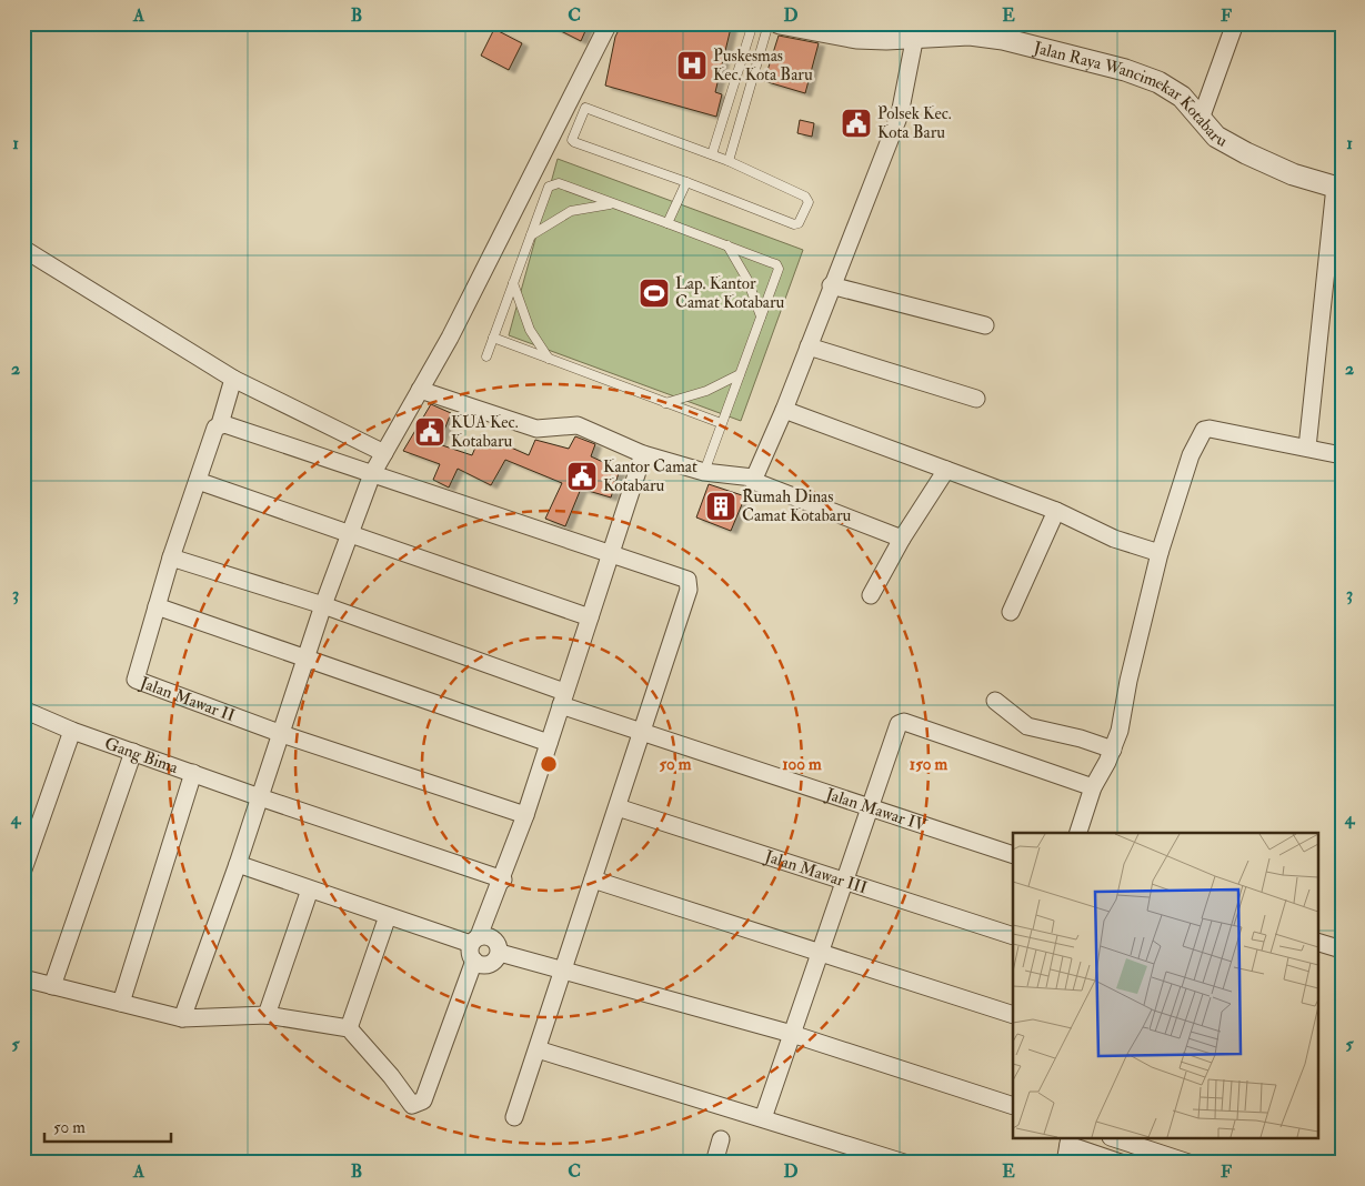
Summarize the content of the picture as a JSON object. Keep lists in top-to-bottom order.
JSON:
{
  "streets": {
    "street": [
      "Jalan Raya Wancimekar Kotabaru",
      "Jalan Mawar II",
      "Gang Bima",
      "Jalan Mawar IV",
      "Jalan Mawar III"
    ]
  },
  "places": {
    "hospital": ["Puskesmas Kec. Kota Baru"],
    "public building": ["Polsek Kec. Kota Baru", "KUA Kec. Kotabaru", "Kantor Camat Kotabaru"],
    "sports": ["Lap. Kantor Camat Kotabaru"],
    "building": ["Rumah Dinas Camat Kotabaru"]
  },
  "scale_bar": "50 m",
  "grid": {
    "columns": [
      "A",
      "B",
      "C",
      "D",
      "E",
      "F"
    ],
    "rows": [
      "1",
      "2",
      "3",
      "4",
      "5"
    ]
  },
  "rings": ["50 m", "100 m", "150 m"]
}
